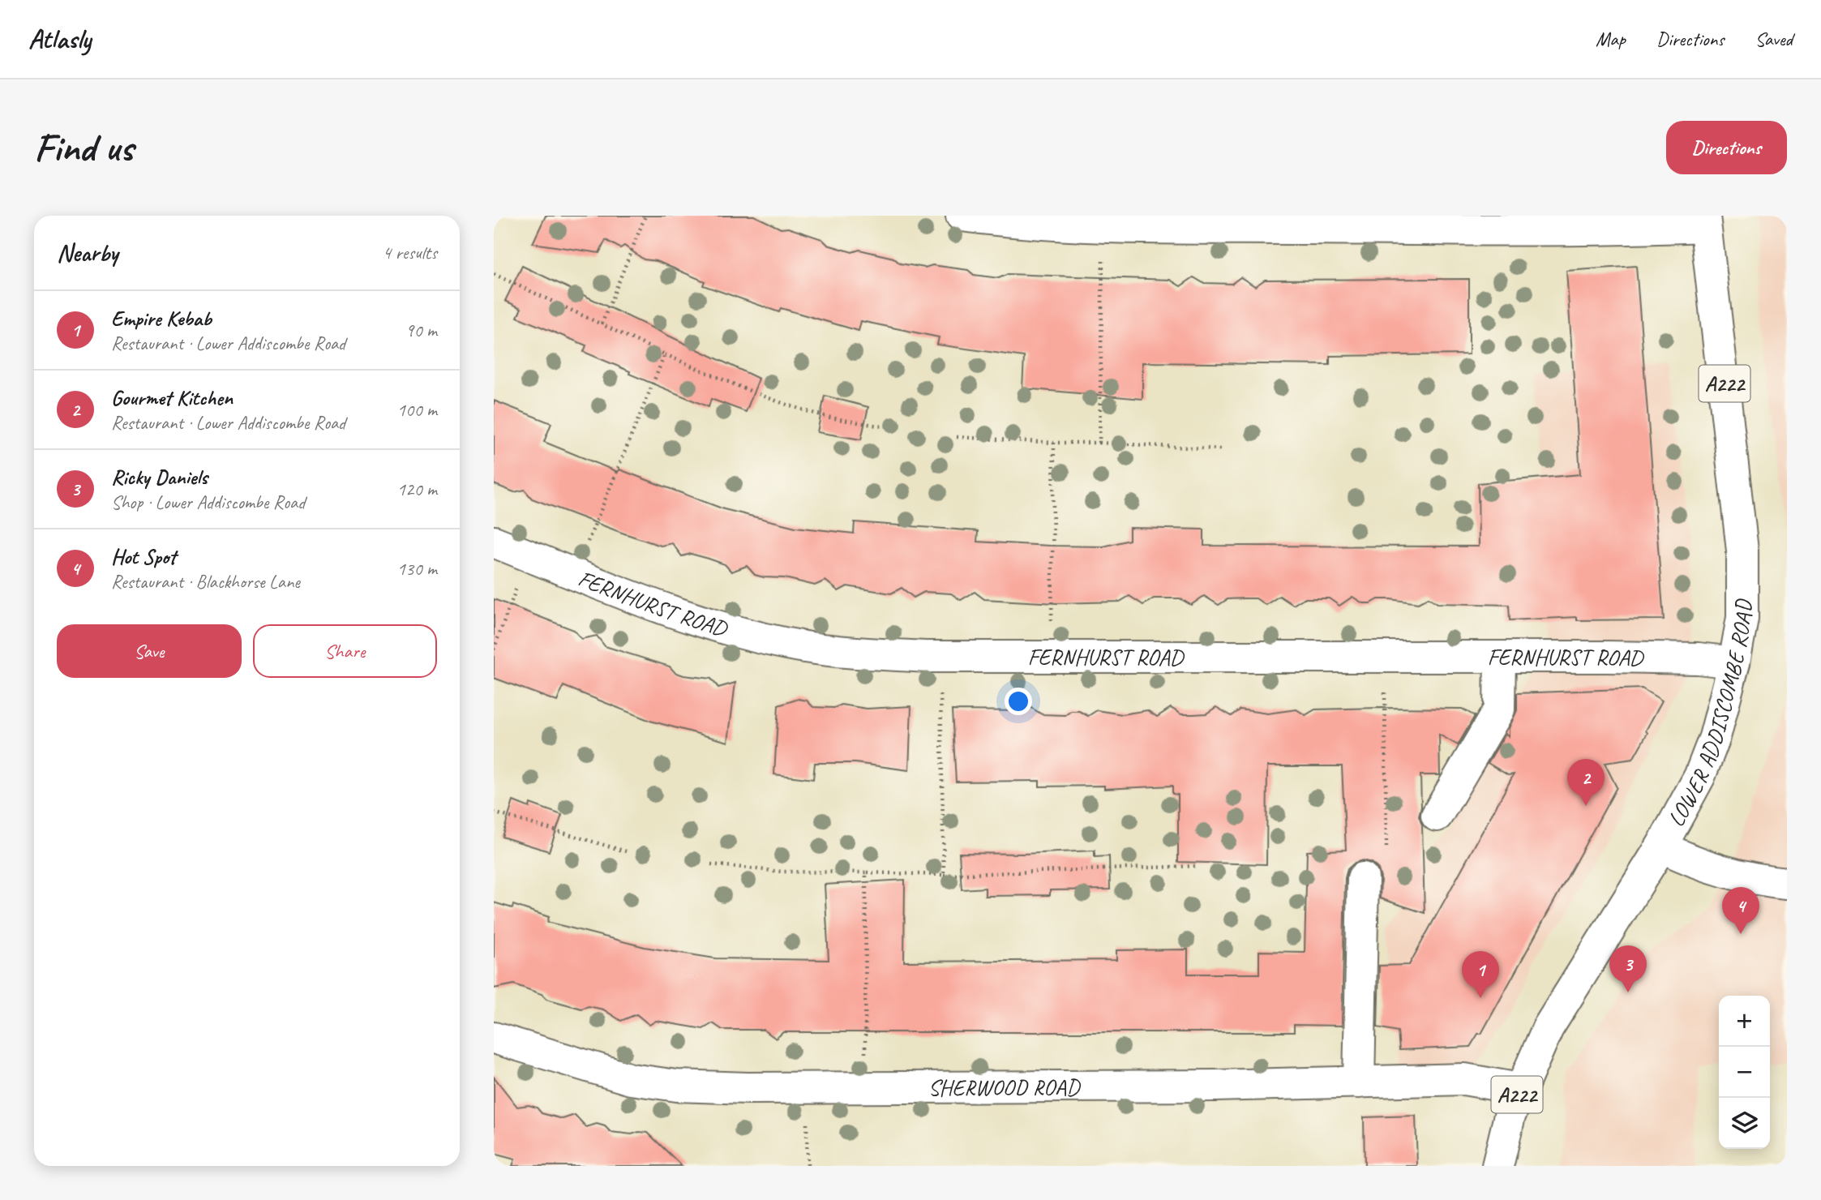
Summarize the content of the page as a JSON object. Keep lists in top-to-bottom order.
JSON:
{
  "streets": {
    "street": [
      "A222",
      "FERNHURST ROAD",
      "LOWER ADDISCOMBE ROAD",
      "SHERWOOD ROAD"
    ]
  },
  "crossings": [
    ["FERNHURST ROAD", "LOWER ADDISCOMBE ROAD"],
    ["LOWER ADDISCOMBE ROAD", "SHERWOOD ROAD"]
  ],
  "page": {
    "header": "Atlasly",
    "nav": ["Map", "Directions", "Saved"],
    "buttons": [
      "Directions",
      ["Save", "Share"]
    ],
    "title": "Find us",
    "heading": ["Nearby", "4 results"],
    "list": [
      {
        "mark": "1",
        "name": "Empire Kebab",
        "note": "Restaurant · Lower Addiscombe Road",
        "value": "90 m"
      },
      {
        "mark": "2",
        "name": "Gourmet Kitchen",
        "note": "Restaurant · Lower Addiscombe Road",
        "value": "100 m"
      },
      {
        "mark": "3",
        "name": "Ricky Daniels",
        "note": "Shop · Lower Addiscombe Road",
        "value": "120 m"
      },
      {
        "mark": "4",
        "name": "Hot Spot",
        "note": "Restaurant · Blackhorse Lane",
        "value": "130 m"
      }
    ],
    "pins": [
      "2",
      "4",
      "3",
      "1"
    ],
    "map_buttons": ["+", "−"]
  }
}
